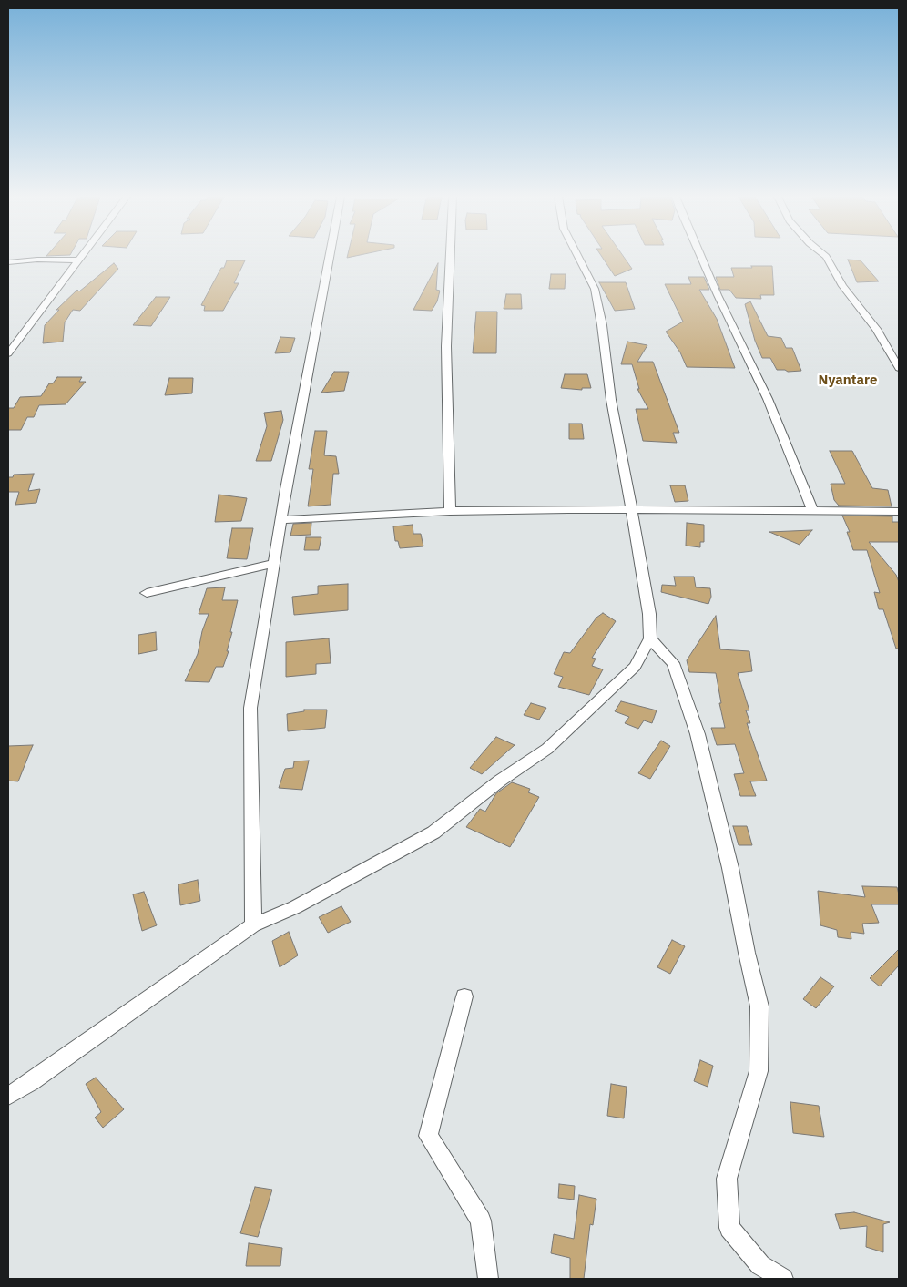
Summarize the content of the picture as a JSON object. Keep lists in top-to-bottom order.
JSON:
{
  "districts": ["Nyantare"]
}
